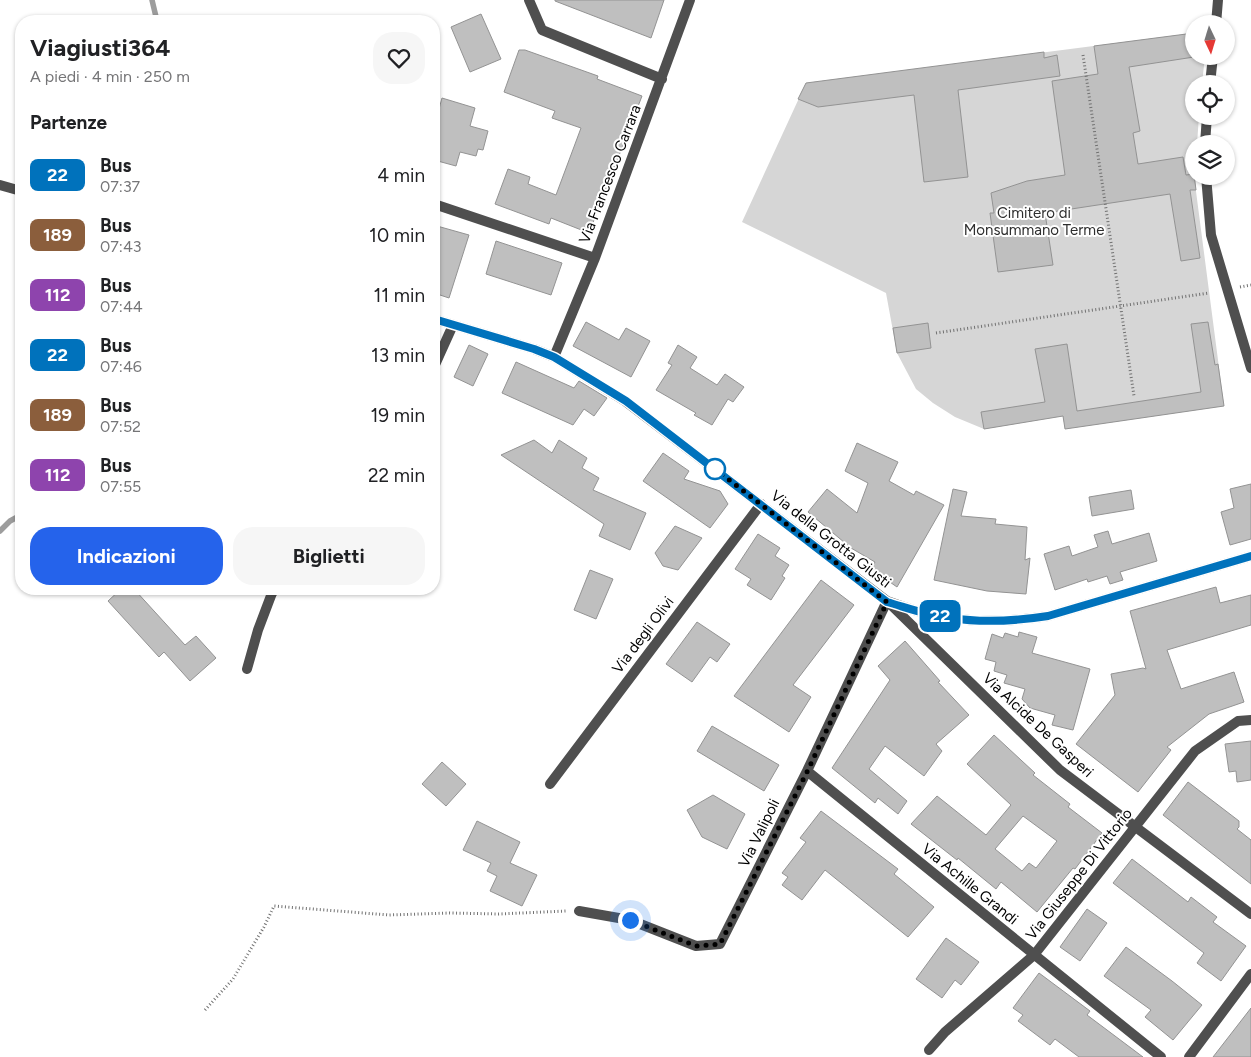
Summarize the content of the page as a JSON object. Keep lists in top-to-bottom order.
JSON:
{
  "streets": {
    "street": [
      "Via Francesco Carrara",
      "Via della Grotta Giusti",
      "Via degli Olivi",
      "Via Alcide De Gasperi",
      "Via Valipoli",
      "Via Giuseppe Di Vittorio",
      "Via Achille Grandi"
    ]
  },
  "crossings": [
    ["Via Francesco Carrara", "Via della Grotta Giusti"],
    ["Via della Grotta Giusti", "Via degli Olivi"],
    ["Via della Grotta Giusti", "Via Alcide De Gasperi"],
    ["Via della Grotta Giusti", "Via Valipoli"],
    ["Via Alcide De Gasperi", "Via Valipoli"],
    ["Via Alcide De Gasperi", "Via Giuseppe Di Vittorio"],
    ["Via Valipoli", "Via Achille Grandi"],
    ["Via Giuseppe Di Vittorio", "Via Achille Grandi"]
  ],
  "parks": ["Cimitero di Monsummano Terme"],
  "lines": ["bus line 22"],
  "north": "bottom",
  "page": {
    "on_map": "22",
    "heading": [
      ["Viagiusti364", "A piedi · 4 min · 250 m"],
      "Partenze"
    ],
    "list": [
      {
        "mark": "22",
        "name": "Bus",
        "note": "07:37",
        "value": "4 min"
      },
      {
        "mark": "189",
        "name": "Bus",
        "note": "07:43",
        "value": "10 min"
      },
      {
        "mark": "112",
        "name": "Bus",
        "note": "07:44",
        "value": "11 min"
      },
      {
        "mark": "22",
        "name": "Bus",
        "note": "07:46",
        "value": "13 min"
      },
      {
        "mark": "189",
        "name": "Bus",
        "note": "07:52",
        "value": "19 min"
      },
      {
        "mark": "112",
        "name": "Bus",
        "note": "07:55",
        "value": "22 min"
      }
    ],
    "buttons": ["Indicazioni", "Biglietti"]
  }
}
